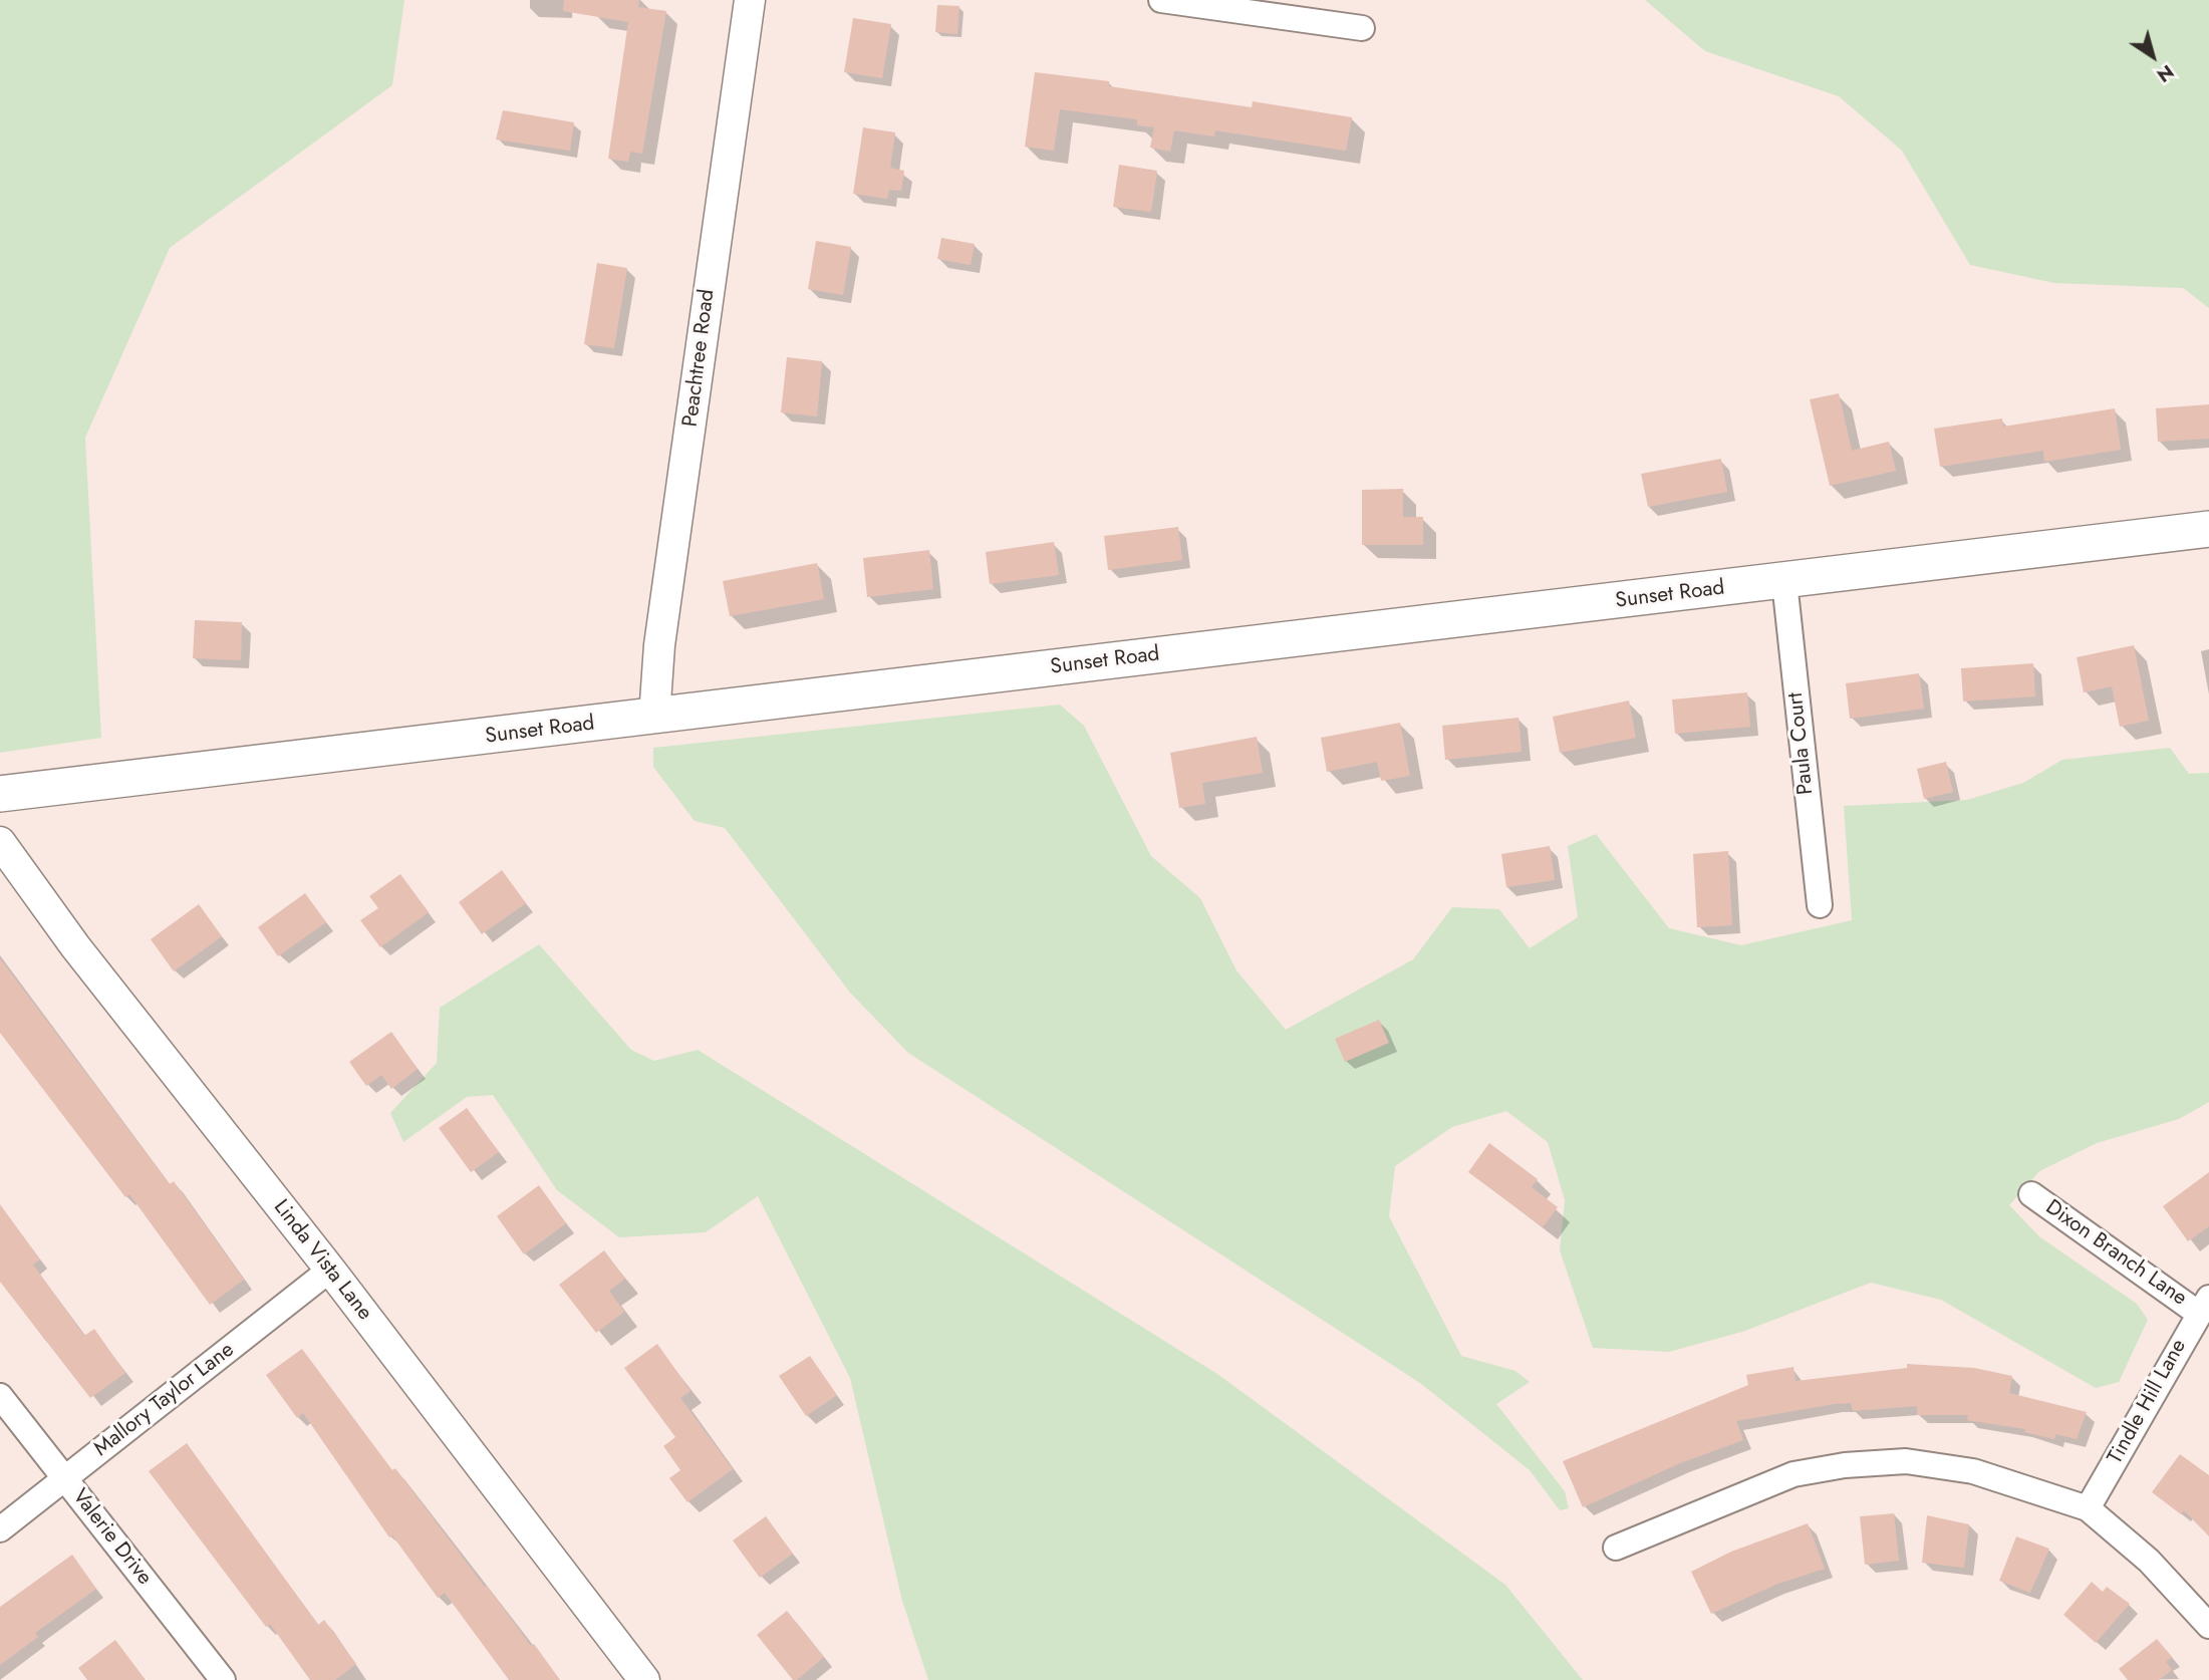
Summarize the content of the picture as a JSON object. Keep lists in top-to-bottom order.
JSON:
{
  "streets": {
    "main road": ["Sunset Road"],
    "street": [
      "Peachtree Road",
      "Paula Court",
      "Dixon Branch Lane",
      "Linda Vista Lane",
      "Mallory Taylor Lane",
      "Tindle Hill Lane",
      "Valerie Drive"
    ]
  },
  "crossings": [
    ["Peachtree Road", "Sunset Road"],
    ["Sunset Road", "Paula Court"],
    ["Dixon Branch Lane", "Tindle Hill Lane"],
    ["Linda Vista Lane", "Mallory Taylor Lane"],
    ["Mallory Taylor Lane", "Valerie Drive"]
  ],
  "north": "bottom right"
}
